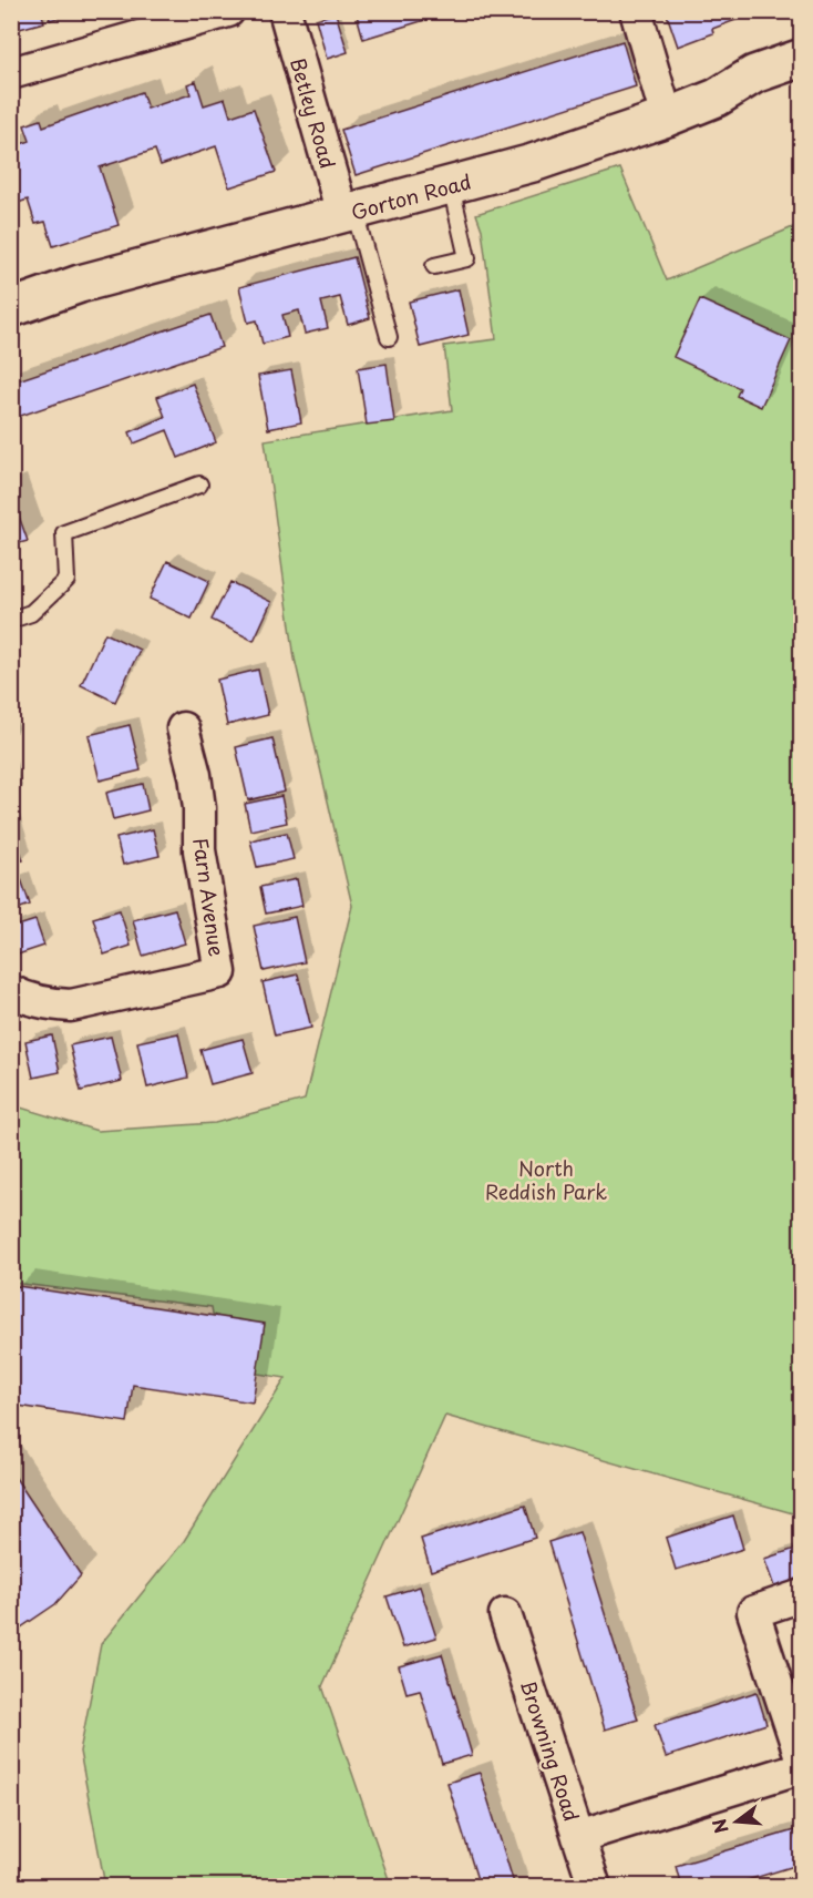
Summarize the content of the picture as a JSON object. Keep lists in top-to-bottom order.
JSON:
{
  "streets": {
    "main road": ["Gorton Road"],
    "street": ["Betley Road", "Farn Avenue", "Browning Road"]
  },
  "crossings": [
    ["Betley Road", "Gorton Road"]
  ],
  "parks": ["North Reddish Park"],
  "north": "left"
}
